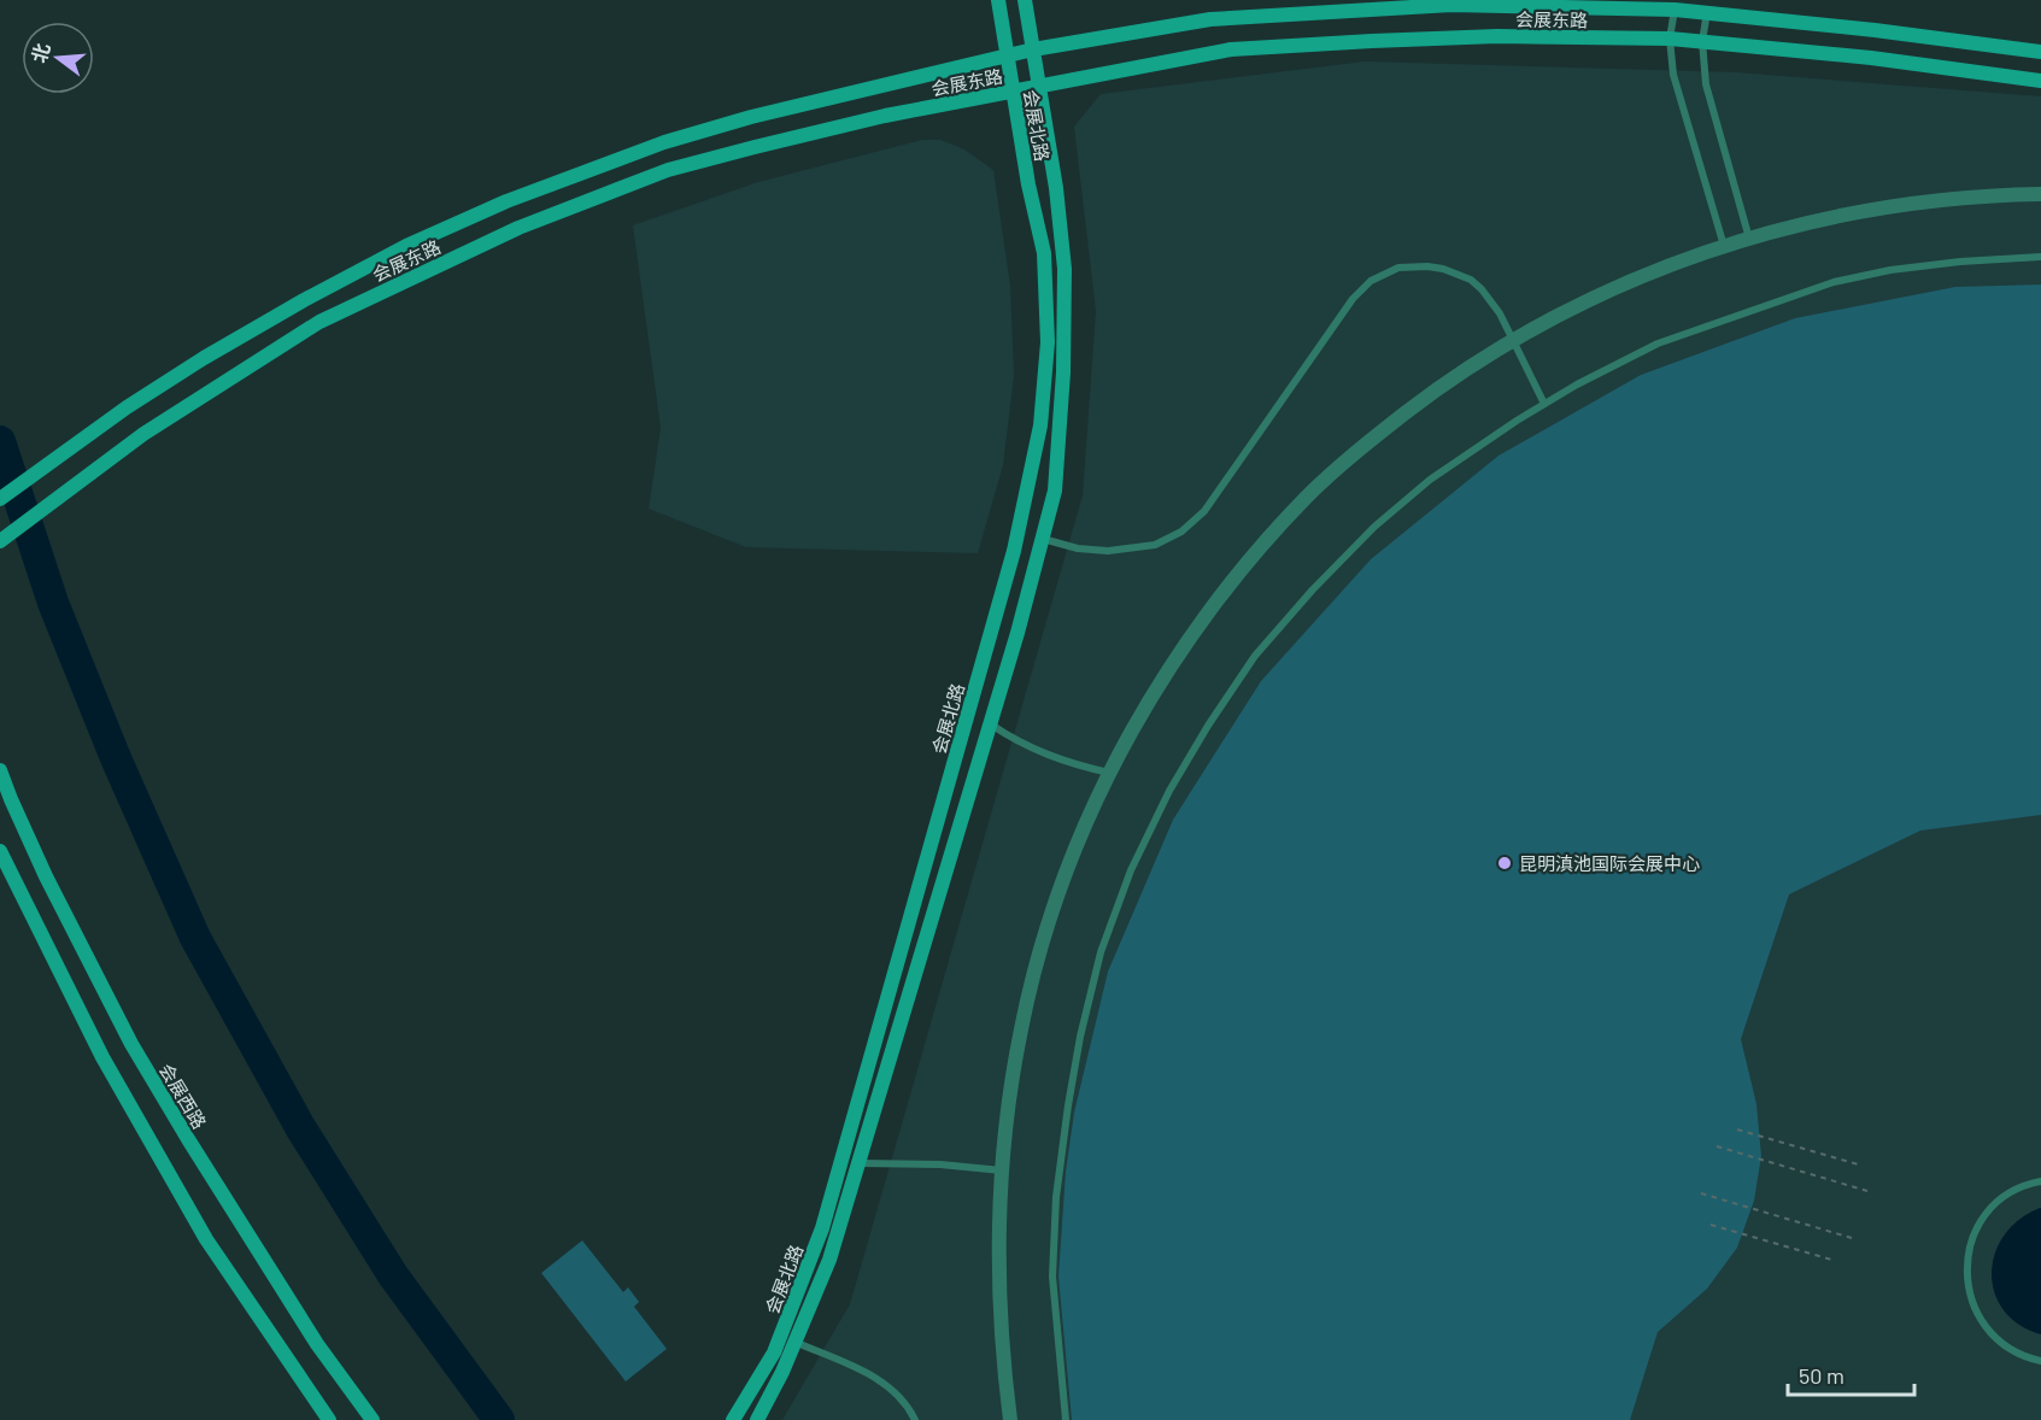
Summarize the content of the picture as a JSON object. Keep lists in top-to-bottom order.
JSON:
{
  "streets": {
    "street": ["会展东路", "会展北路", "会展西路"]
  },
  "crossings": [
    ["会展东路", "会展北路"]
  ],
  "places": ["昆明滇池国际会展中心"],
  "scale_bar": "50 m",
  "north": "left"
}
